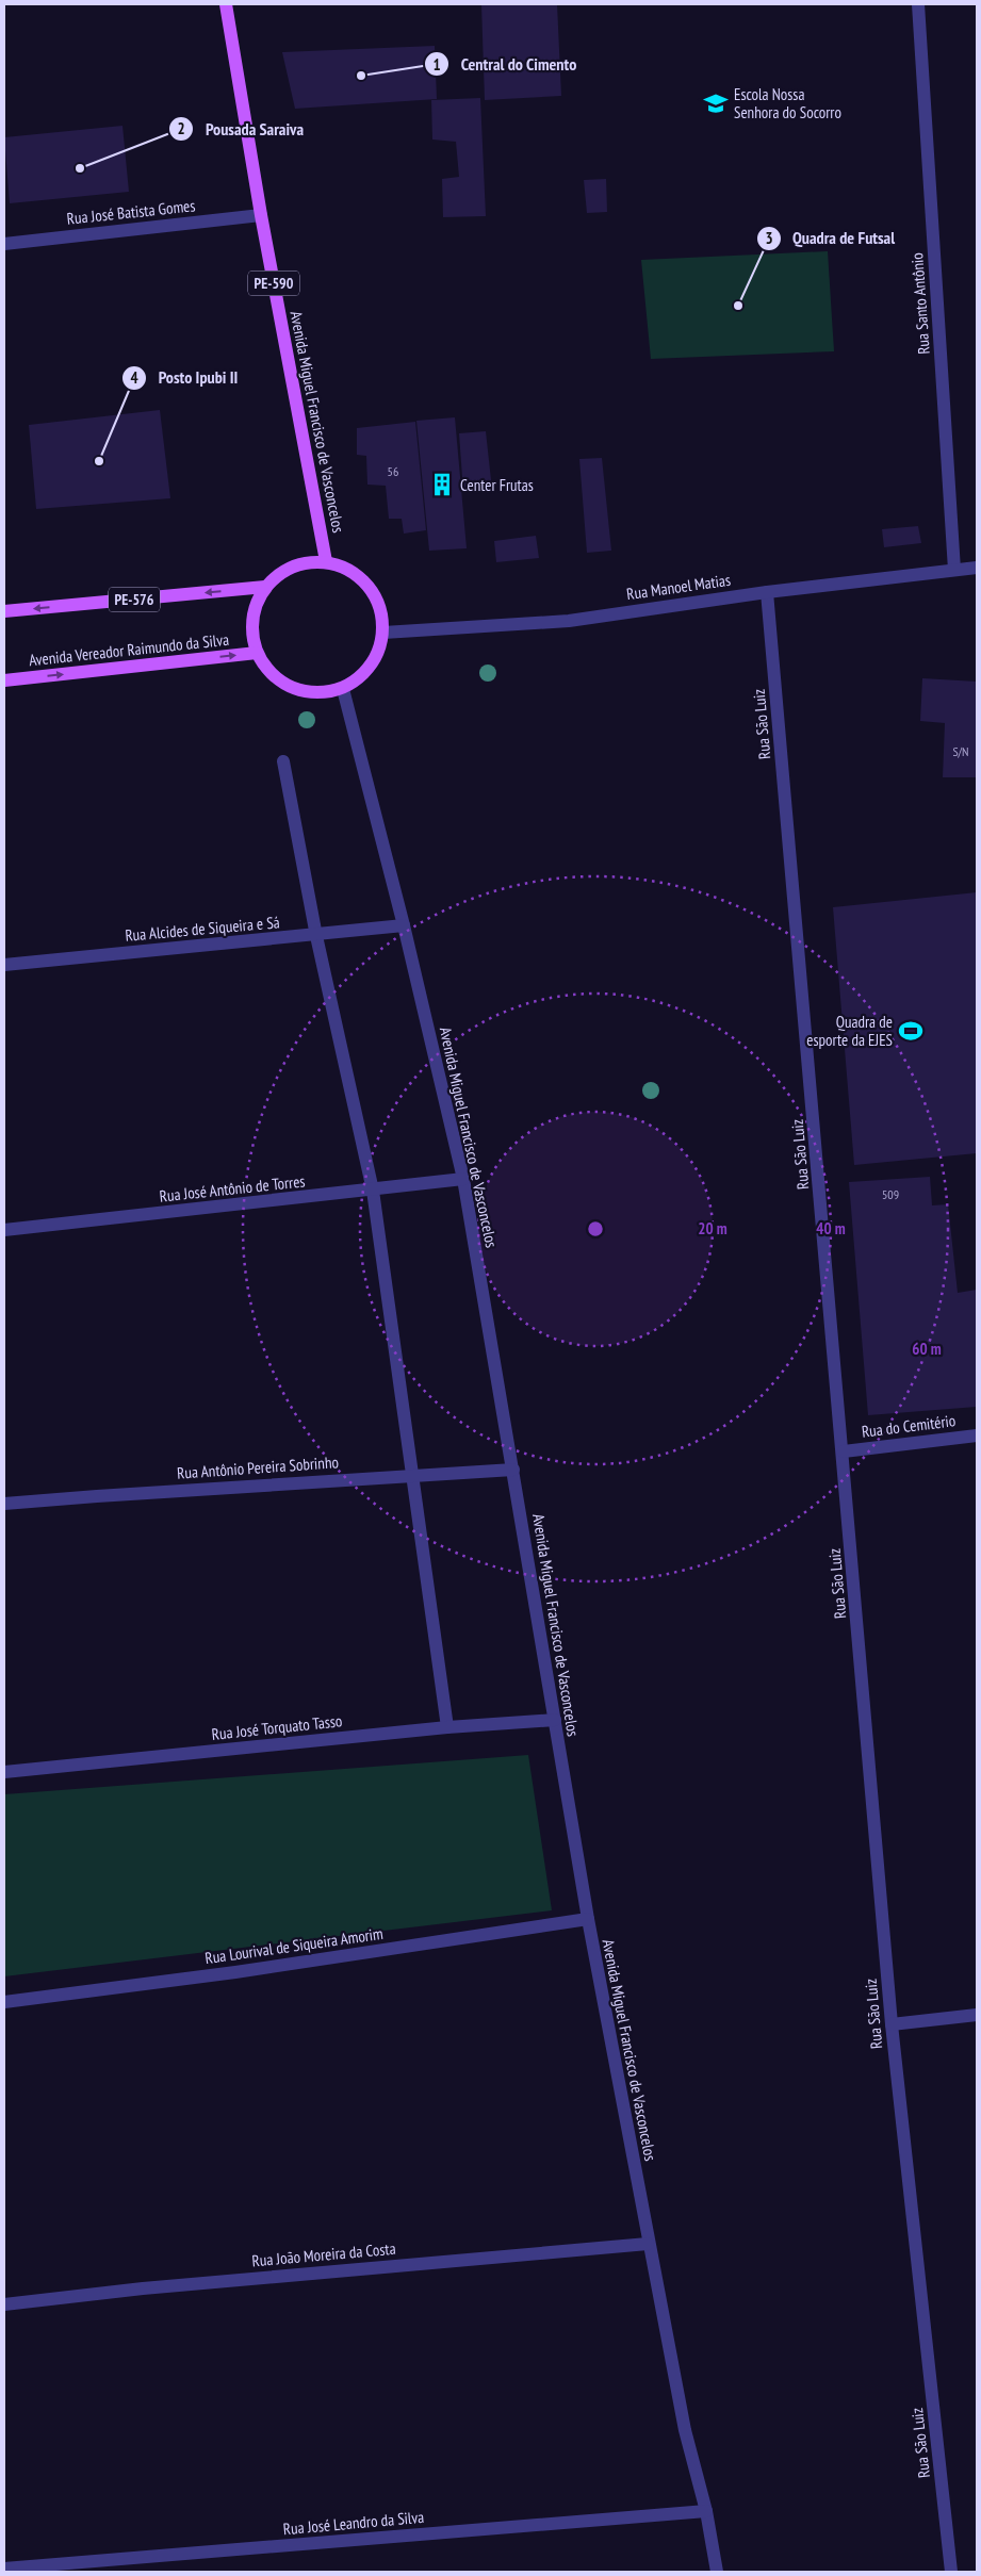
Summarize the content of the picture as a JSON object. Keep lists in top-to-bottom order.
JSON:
{
  "streets": {
    "main road": [
      "PE-590",
      "Avenida Miguel Francisco de Vasconcelos",
      "PE-576",
      "Avenida Vereador Raimundo da Silva"
    ],
    "street": [
      "Rua José Batista Gomes",
      "Rua Santo Antônio",
      "Rua Manoel Matias",
      "Rua São Luiz",
      "Rua Alcides de Siqueira e Sá",
      "Rua José Antônio de Torres",
      "Rua do Cemitério",
      "Rua Antônio Pereira Sobrinho",
      "Rua José Torquato Tasso",
      "Rua Lourival de Siqueira Amorim",
      "Rua João Moreira da Costa",
      "Rua José Leandro da Silva"
    ]
  },
  "crossings": [
    ["Rua José Batista Gomes", "Avenida Miguel Francisco de Vasconcelos"],
    ["Rua Santo Antônio", "Rua Manoel Matias"],
    ["Avenida Miguel Francisco de Vasconcelos", "Rua Manoel Matias"],
    ["Avenida Miguel Francisco de Vasconcelos", "PE-576"],
    ["Avenida Miguel Francisco de Vasconcelos", "Avenida Vereador Raimundo da Silva"],
    ["Avenida Miguel Francisco de Vasconcelos", "Rua Alcides de Siqueira e Sá"],
    ["Avenida Miguel Francisco de Vasconcelos", "Rua José Antônio de Torres"],
    ["Avenida Miguel Francisco de Vasconcelos", "Rua Antônio Pereira Sobrinho"],
    ["Avenida Miguel Francisco de Vasconcelos", "Rua José Torquato Tasso"],
    ["Avenida Miguel Francisco de Vasconcelos", "Rua Lourival de Siqueira Amorim"],
    ["Avenida Miguel Francisco de Vasconcelos", "Rua João Moreira da Costa"],
    ["Avenida Miguel Francisco de Vasconcelos", "Rua José Leandro da Silva"],
    ["Rua Manoel Matias", "PE-576"],
    ["Rua Manoel Matias", "Avenida Vereador Raimundo da Silva"],
    ["Rua Manoel Matias", "Rua São Luiz"],
    ["PE-576", "Avenida Vereador Raimundo da Silva"],
    ["Rua São Luiz", "Rua do Cemitério"]
  ],
  "places": {
    "other": [
      "Central do Cimento",
      "Pousada Saraiva",
      "Quadra de Futsal",
      "Posto Ipubi II"
    ],
    "school or university": ["Escola Nossa Senhora do Socorro"],
    "building": ["Center Frutas"],
    "sports": ["Quadra de esporte da EJES"]
  },
  "house_numbers": ["56", "S/N", "509"],
  "rings": ["20 m", "40 m", "60 m"]
}
